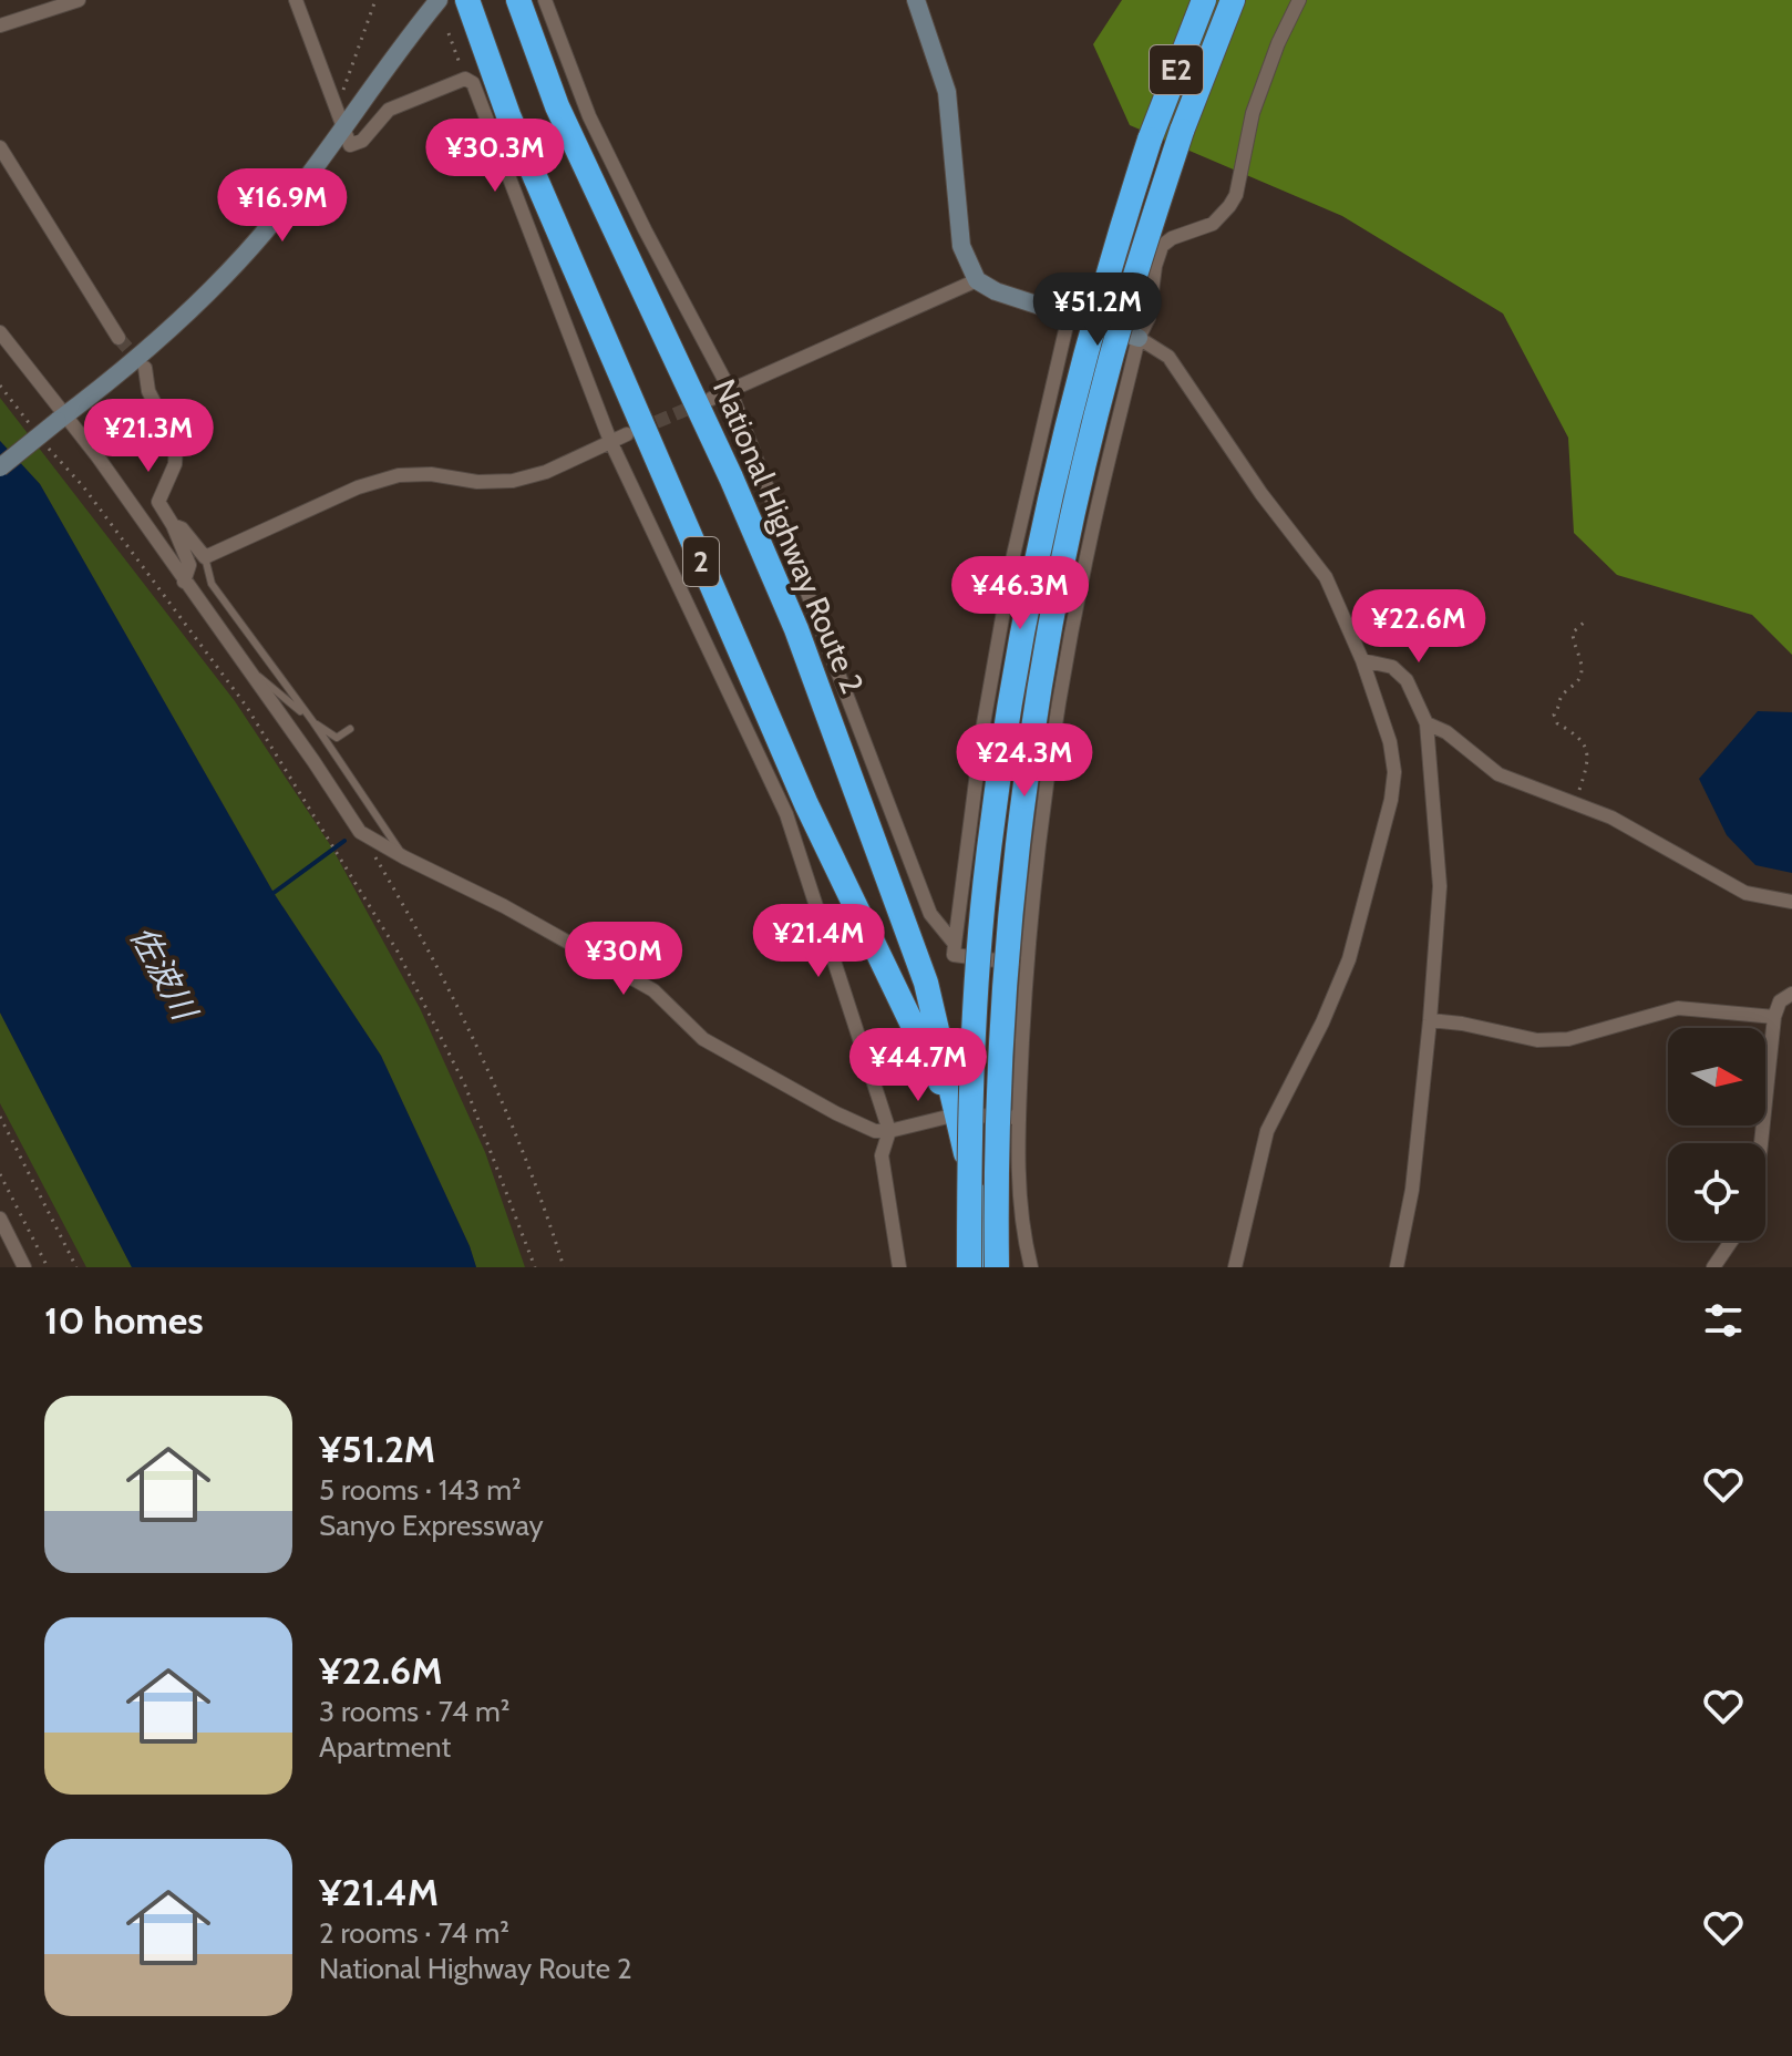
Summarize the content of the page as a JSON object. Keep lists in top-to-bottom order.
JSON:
{
  "streets": {
    "highway": ["E2", "National Highway Route 2", "2"]
  },
  "crossings": [
    ["E2", "National Highway Route 2"]
  ],
  "water": ["佐波川"],
  "north": "right",
  "page": {
    "price": [
      "¥30.3M",
      "¥16.9M",
      "¥51.2M",
      "¥21.3M",
      "¥46.3M",
      "¥22.6M",
      "¥24.3M",
      "¥21.4M",
      "¥30M",
      "¥44.7M"
    ],
    "heading": "10 homes",
    "list": [
      {
        "name": "¥51.2M",
        "note": "5 rooms · 143 m² · Sanyo Expressway"
      },
      {
        "name": "¥22.6M",
        "note": "3 rooms · 74 m² · Apartment"
      },
      {
        "name": "¥21.4M",
        "note": "2 rooms · 74 m² · National Highway Route 2"
      }
    ]
  }
}
